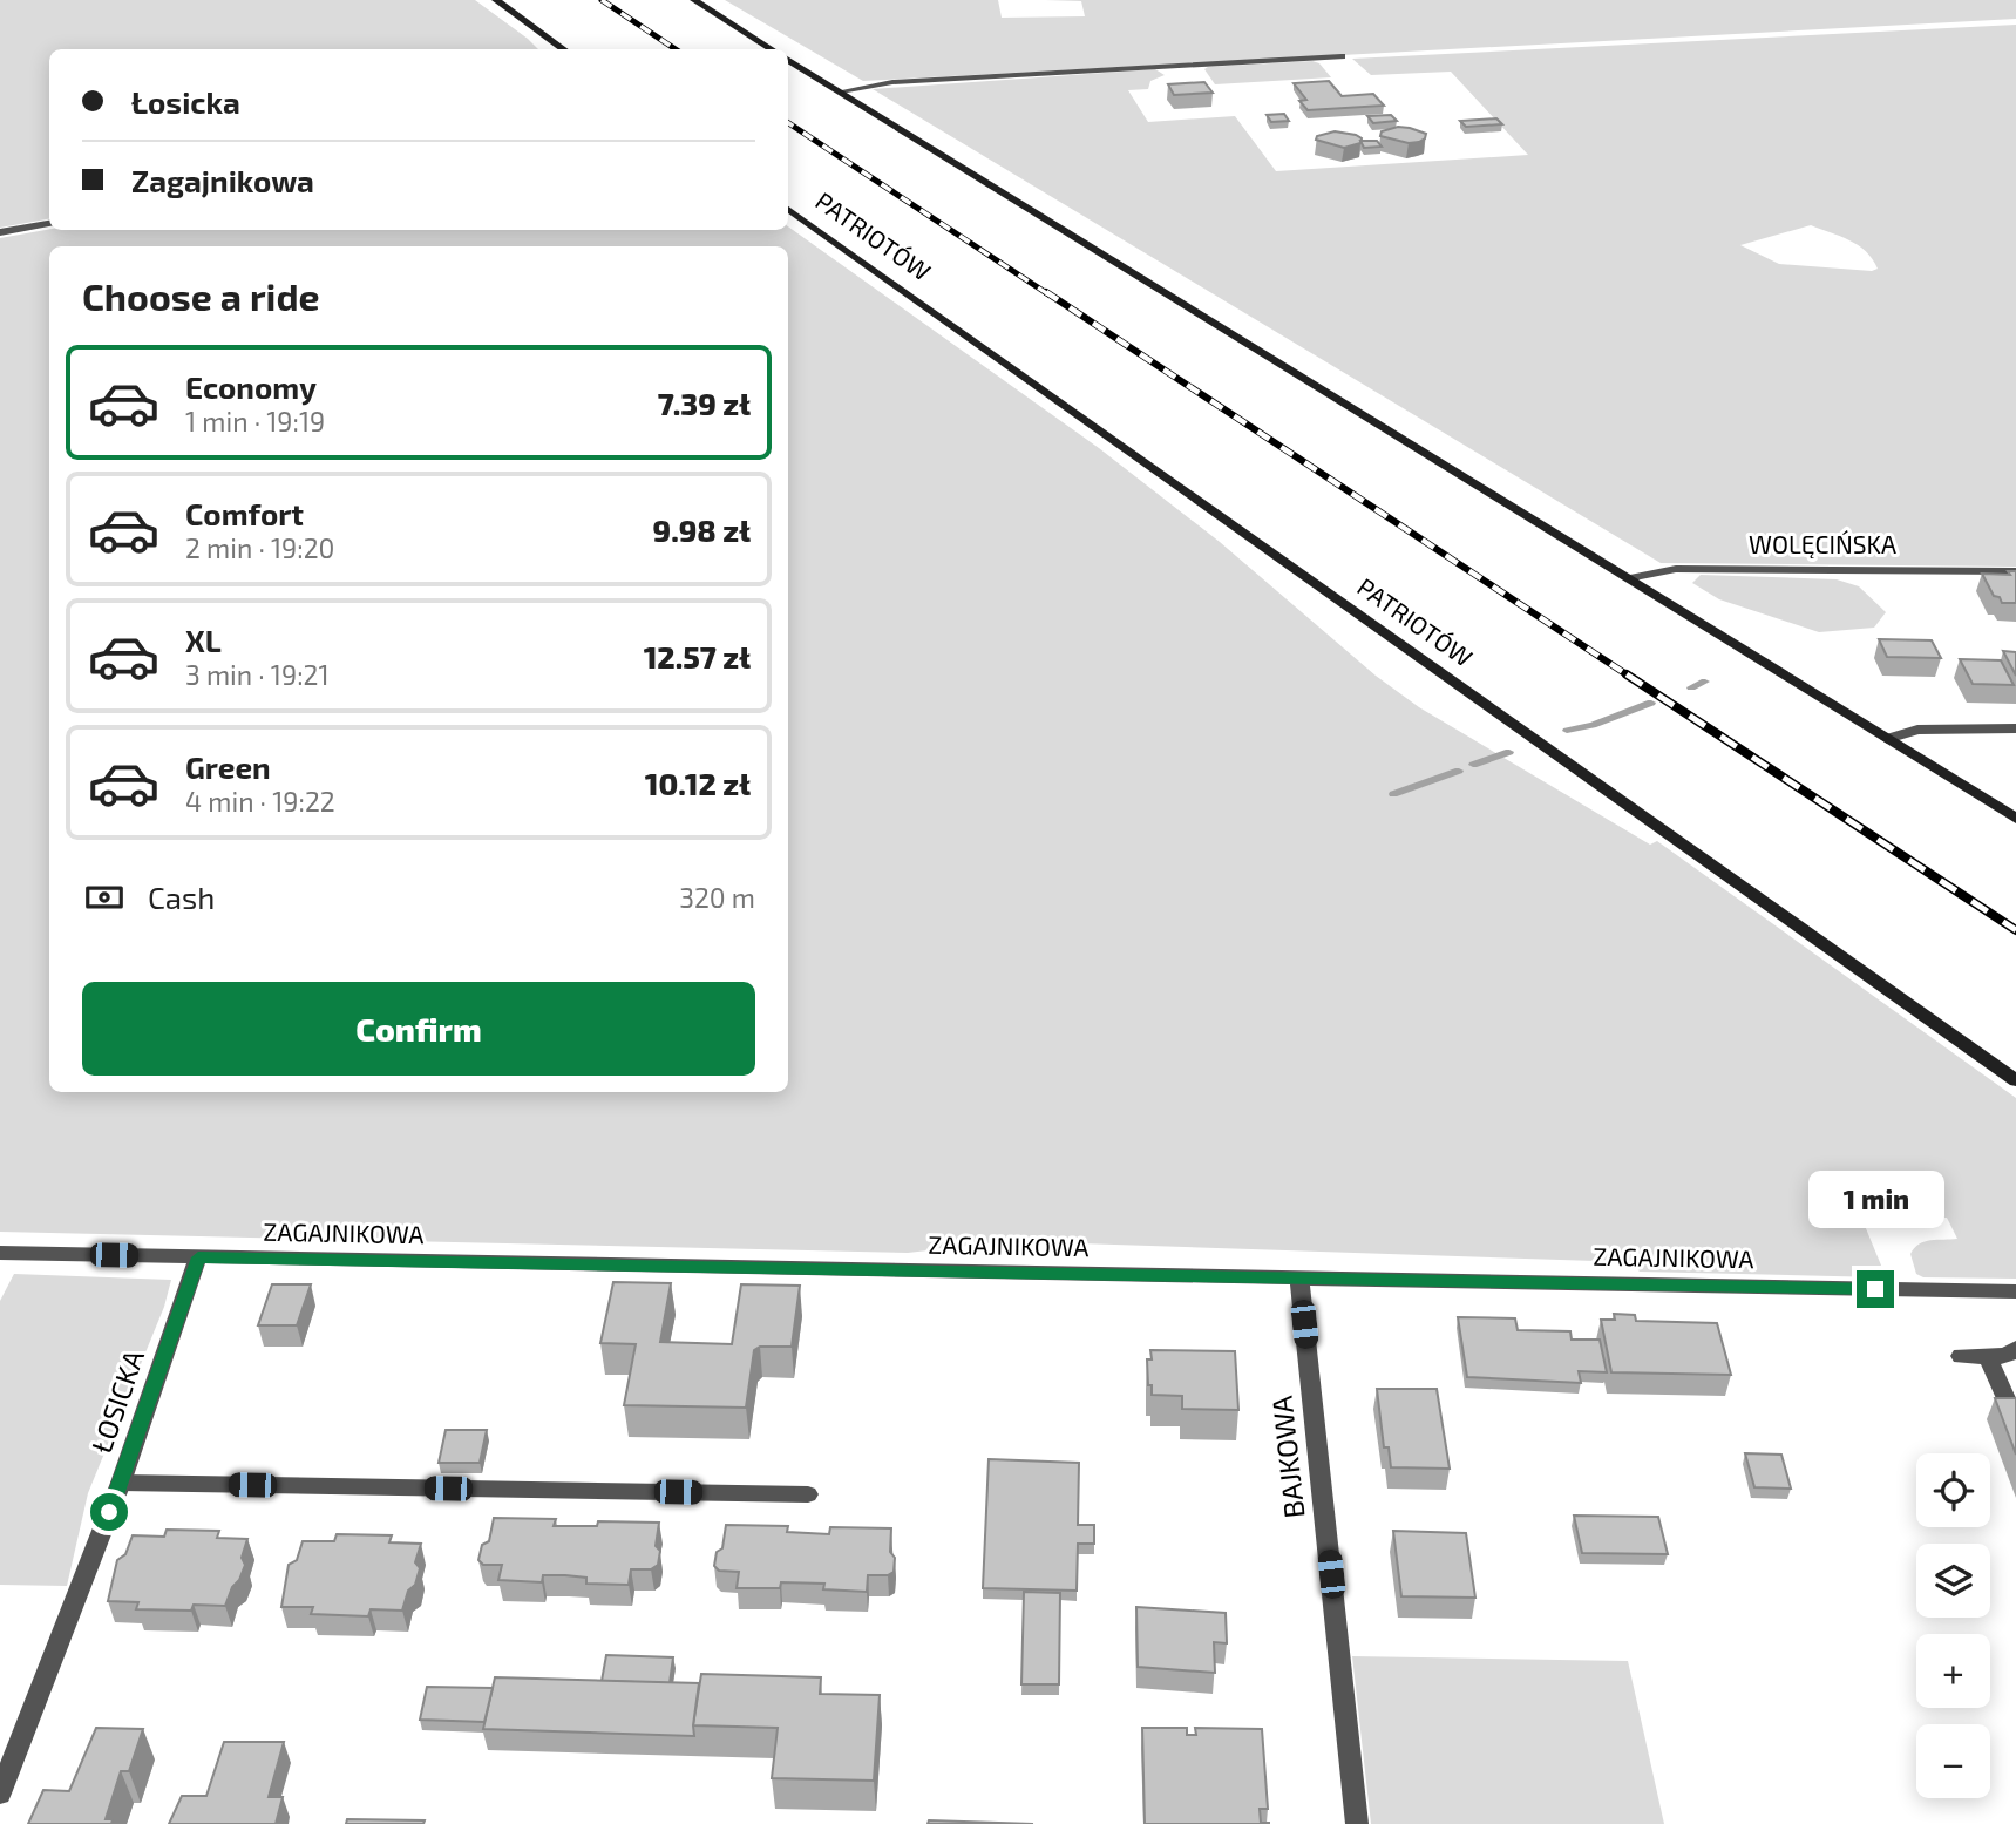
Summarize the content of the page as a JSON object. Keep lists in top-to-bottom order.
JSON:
{
  "streets": {
    "main road": ["PATRIOTÓW"],
    "street": [
      "WOLĘCIŃSKA",
      "ZAGAJNIKOWA",
      "ŁOSICKA",
      "BAJKOWA"
    ]
  },
  "crossings": [
    ["ZAGAJNIKOWA", "ŁOSICKA"],
    ["ZAGAJNIKOWA", "BAJKOWA"]
  ],
  "page": {
    "banner": ["Łosicka", "Zagajnikowa"],
    "heading": "Choose a ride",
    "list": [
      {
        "name": "Economy",
        "note": "1 min · 19:19",
        "value": "7.39 zł"
      },
      {
        "name": "Comfort",
        "note": "2 min · 19:20",
        "value": "9.98 zł"
      },
      {
        "name": "XL",
        "note": "3 min · 19:21",
        "value": "12.57 zł"
      },
      {
        "name": "Green",
        "note": "4 min · 19:22",
        "value": "10.12 zł"
      }
    ],
    "pay": ["Cash", "320 m"],
    "buttons": "Confirm",
    "bubble": "1 min",
    "map_buttons": ["+", "−"]
  }
}
